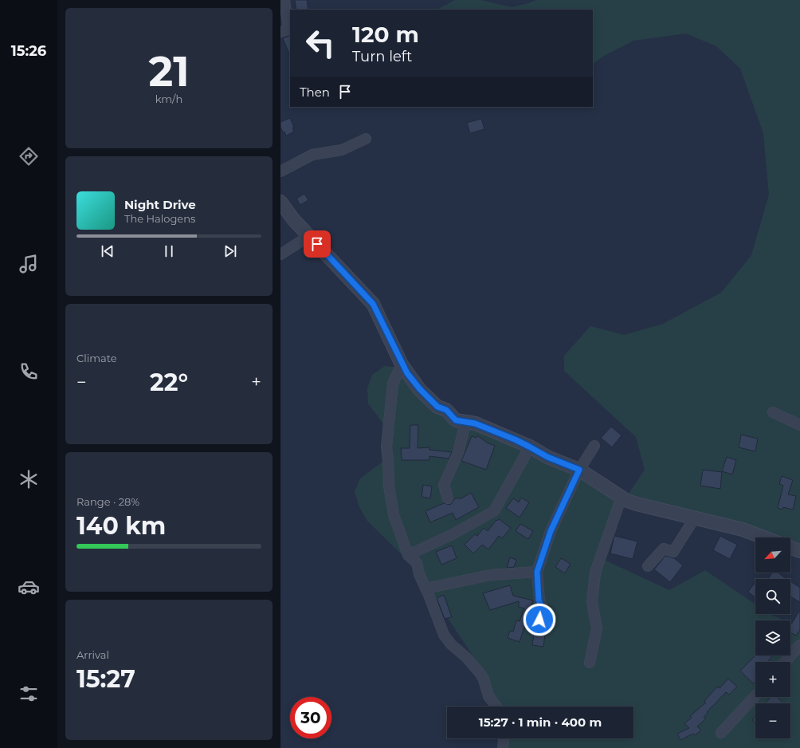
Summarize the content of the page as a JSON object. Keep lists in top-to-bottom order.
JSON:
{
  "north": "bottom left",
  "page": {
    "tabs": "15:26",
    "tile": [
      ["21", "km/h"],
      "Climate",
      ["Range · 28%", "140 km"],
      ["Arrival", "15:27"]
    ],
    "turn": ["120 m", "Turn left"],
    "then": "Then",
    "song": ["Night Drive", "The Halogens"],
    "heat": ["−", "22°", "+"],
    "map_buttons": ["+", "−"],
    "limit": "30",
    "trip": "15:27 · 1 min · 400 m"
  }
}
